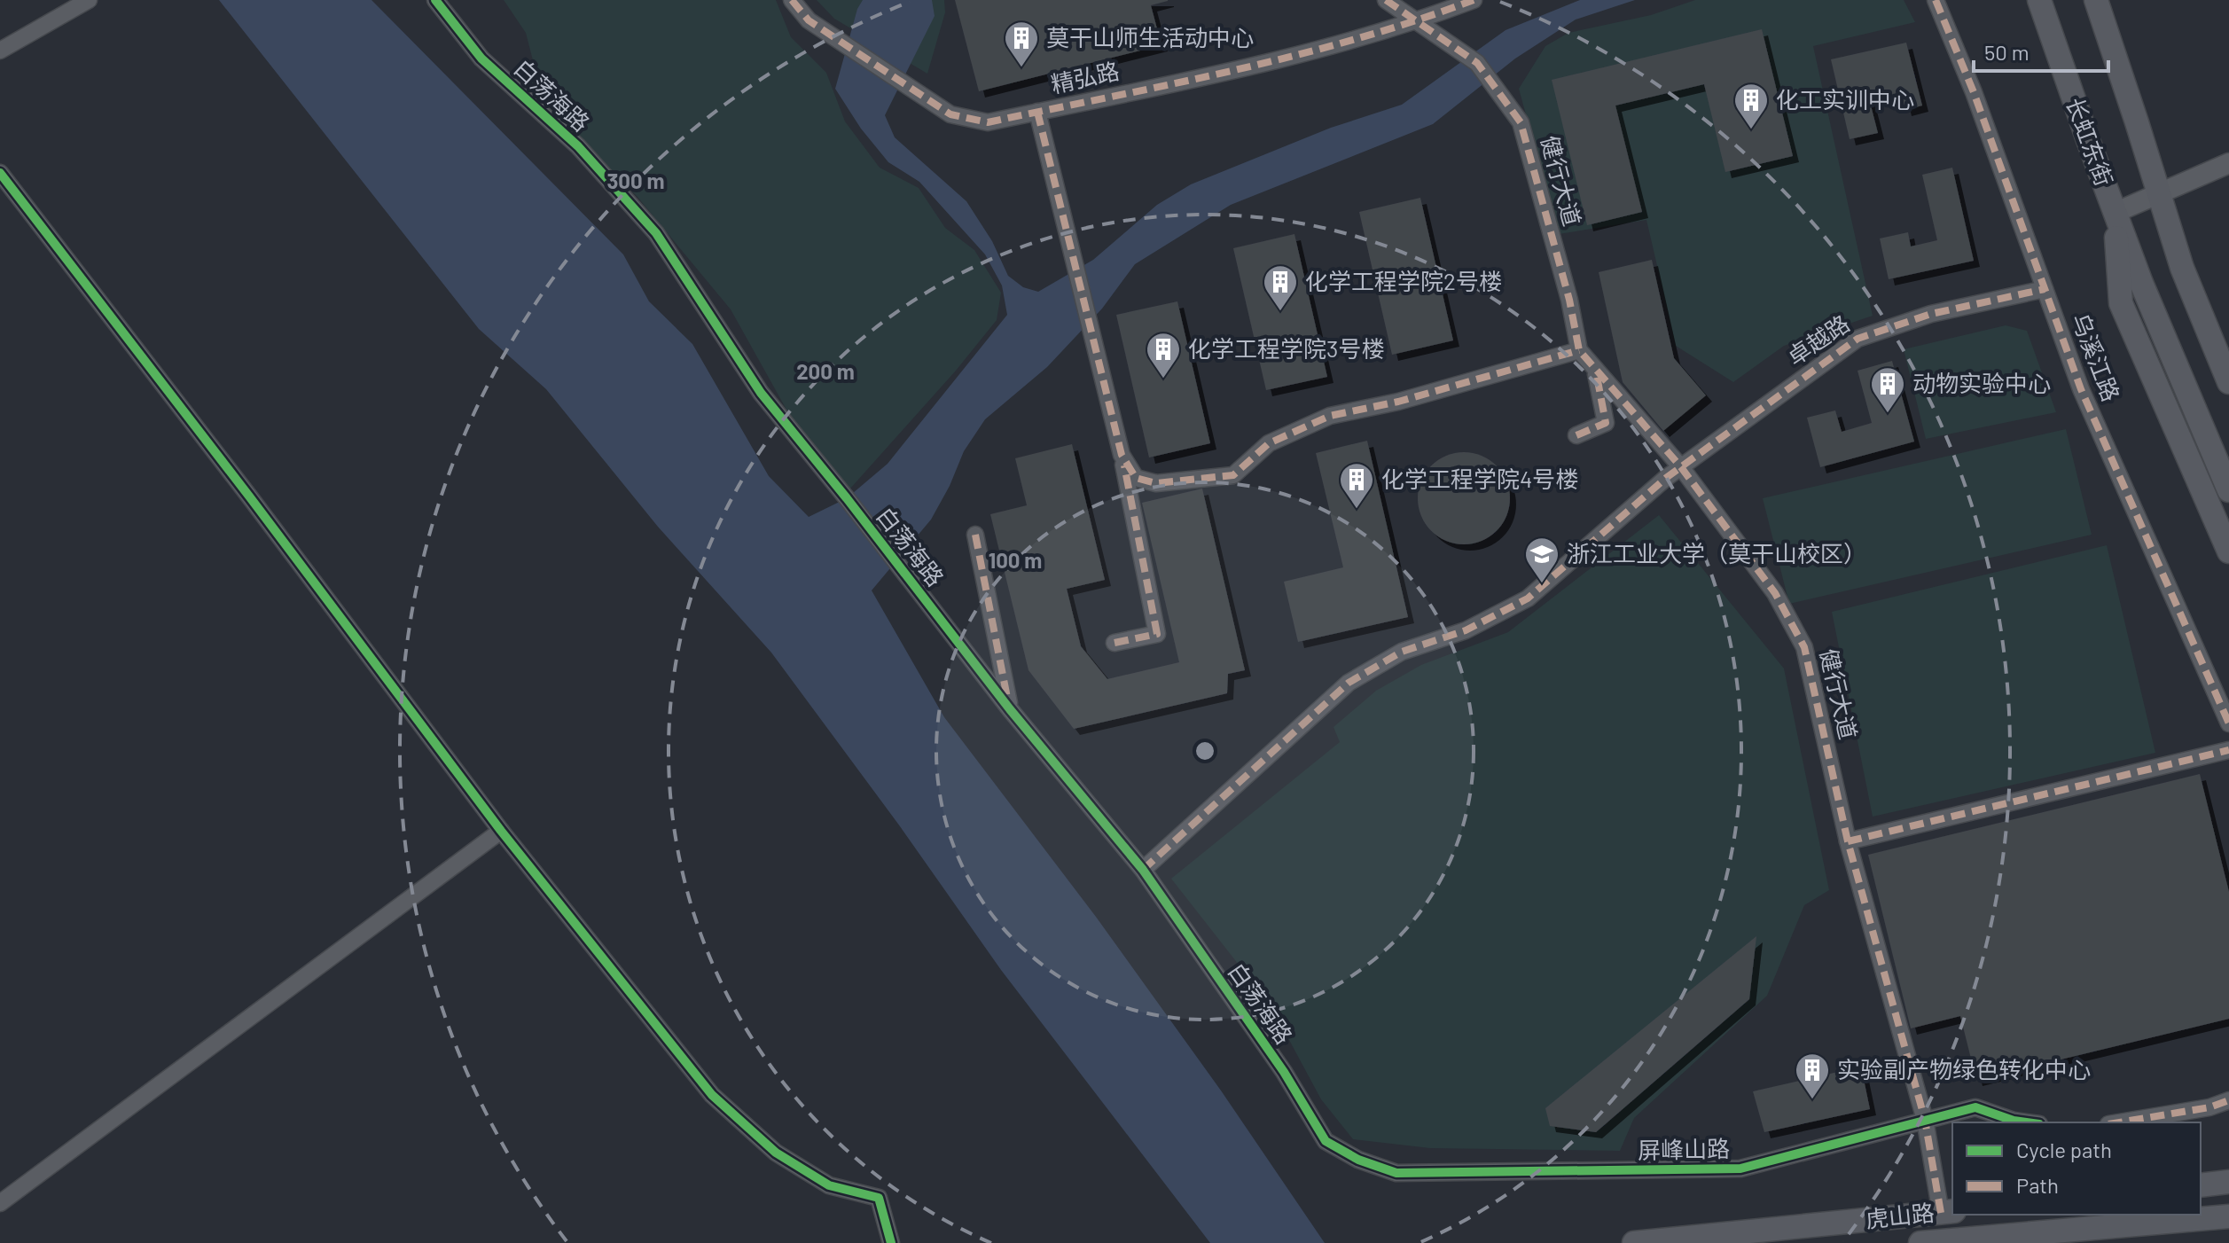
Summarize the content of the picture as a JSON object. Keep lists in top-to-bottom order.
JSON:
{
  "streets": {
    "main road": ["长虹东街", "虎山路"],
    "street": [
      "精弘路",
      "白荡海路",
      "健行大道",
      "卓越路",
      "乌溪江路",
      "屏峰山路"
    ]
  },
  "crossings": [
    ["精弘路", "健行大道"],
    ["白荡海路", "卓越路"],
    ["白荡海路", "屏峰山路"],
    ["健行大道", "卓越路"],
    ["健行大道", "屏峰山路"],
    ["健行大道", "虎山路"],
    ["卓越路", "乌溪江路"]
  ],
  "places": {
    "building": [
      "莫干山师生活动中心",
      "化工实训中心",
      "化学工程学院2号楼",
      "化学工程学院3号楼",
      "动物实验中心",
      "化学工程学院4号楼",
      "实验副产物绿色转化中心"
    ],
    "school or university": ["浙江工业大学（莫干山校区）"]
  },
  "legend": ["Cycle path", "Path"],
  "scale_bar": "50 m",
  "rings": ["300 m", "200 m", "100 m"]
}
